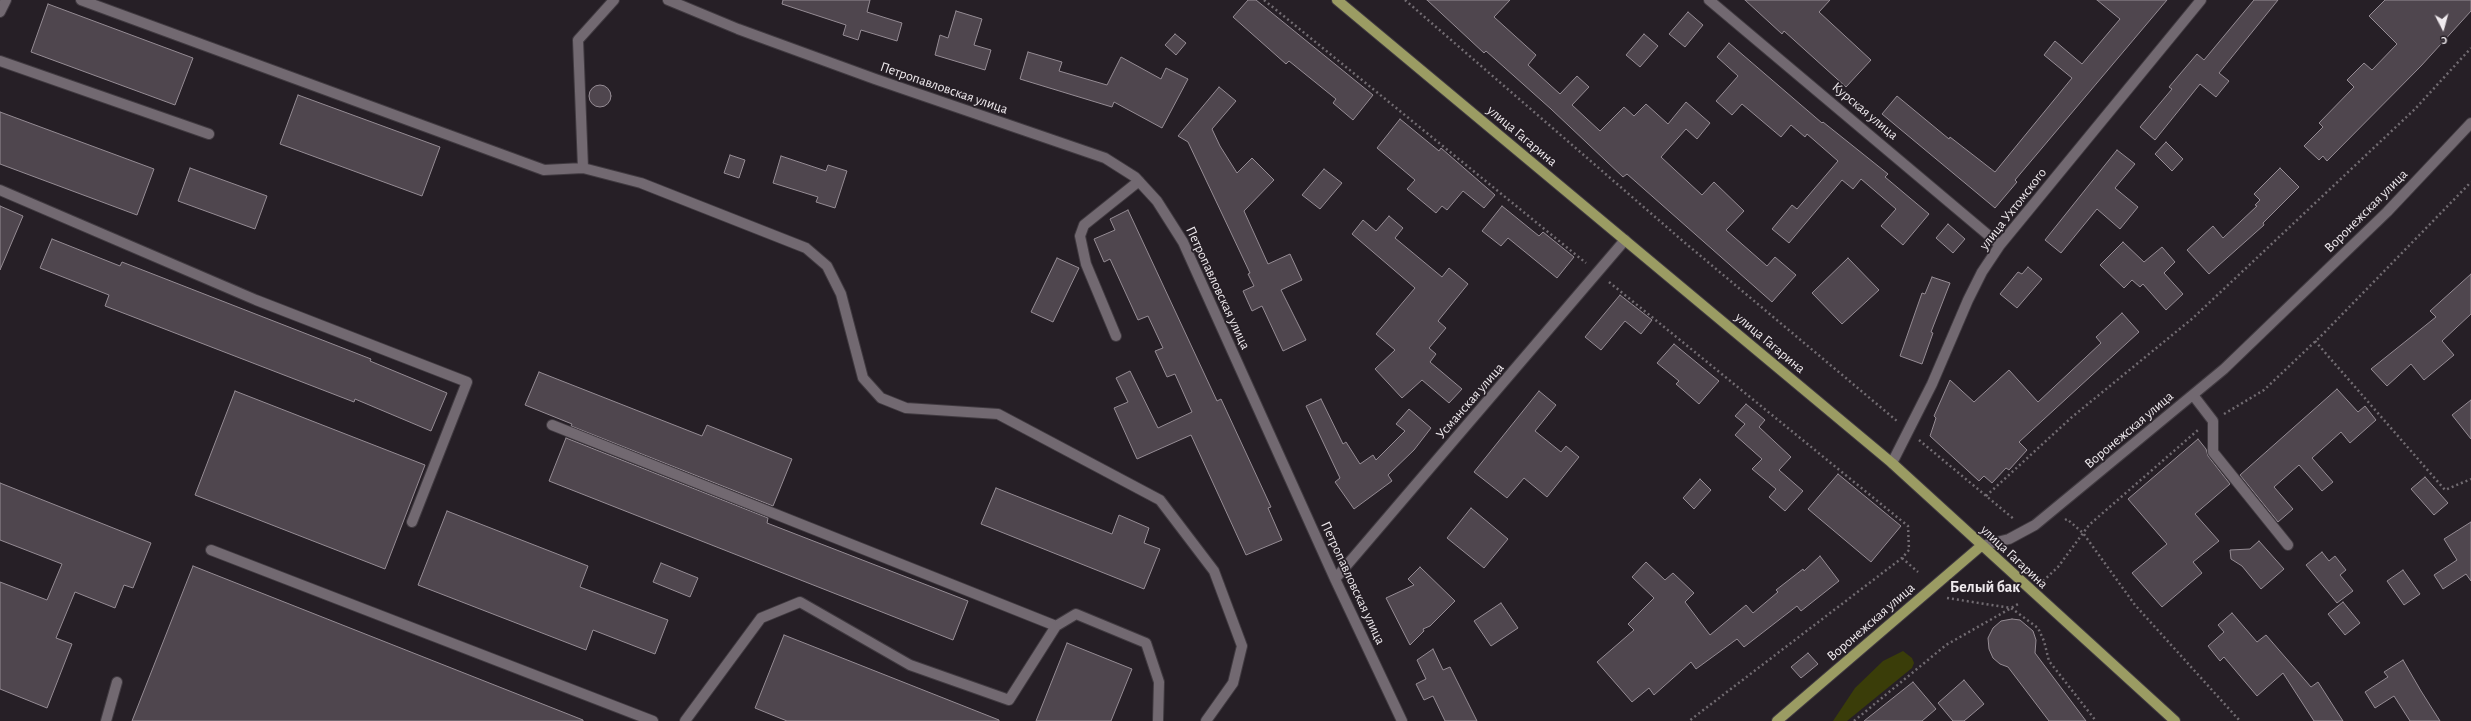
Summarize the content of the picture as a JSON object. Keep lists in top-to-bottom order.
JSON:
{
  "streets": {
    "main road": ["улица Гагарина", "Воронежская улица"],
    "street": [
      "Петропавловская улица",
      "Курская улица",
      "улица Ухтомского",
      "Усманская улица"
    ]
  },
  "crossings": [
    ["Петропавловская улица", "Усманская улица"],
    ["Курская улица", "улица Ухтомского"],
    ["улица Гагарина", "улица Ухтомского"],
    ["улица Гагарина", "Воронежская улица"],
    ["улица Гагарина", "Усманская улица"]
  ],
  "districts": ["Белый бак"],
  "north": "bottom"
}
